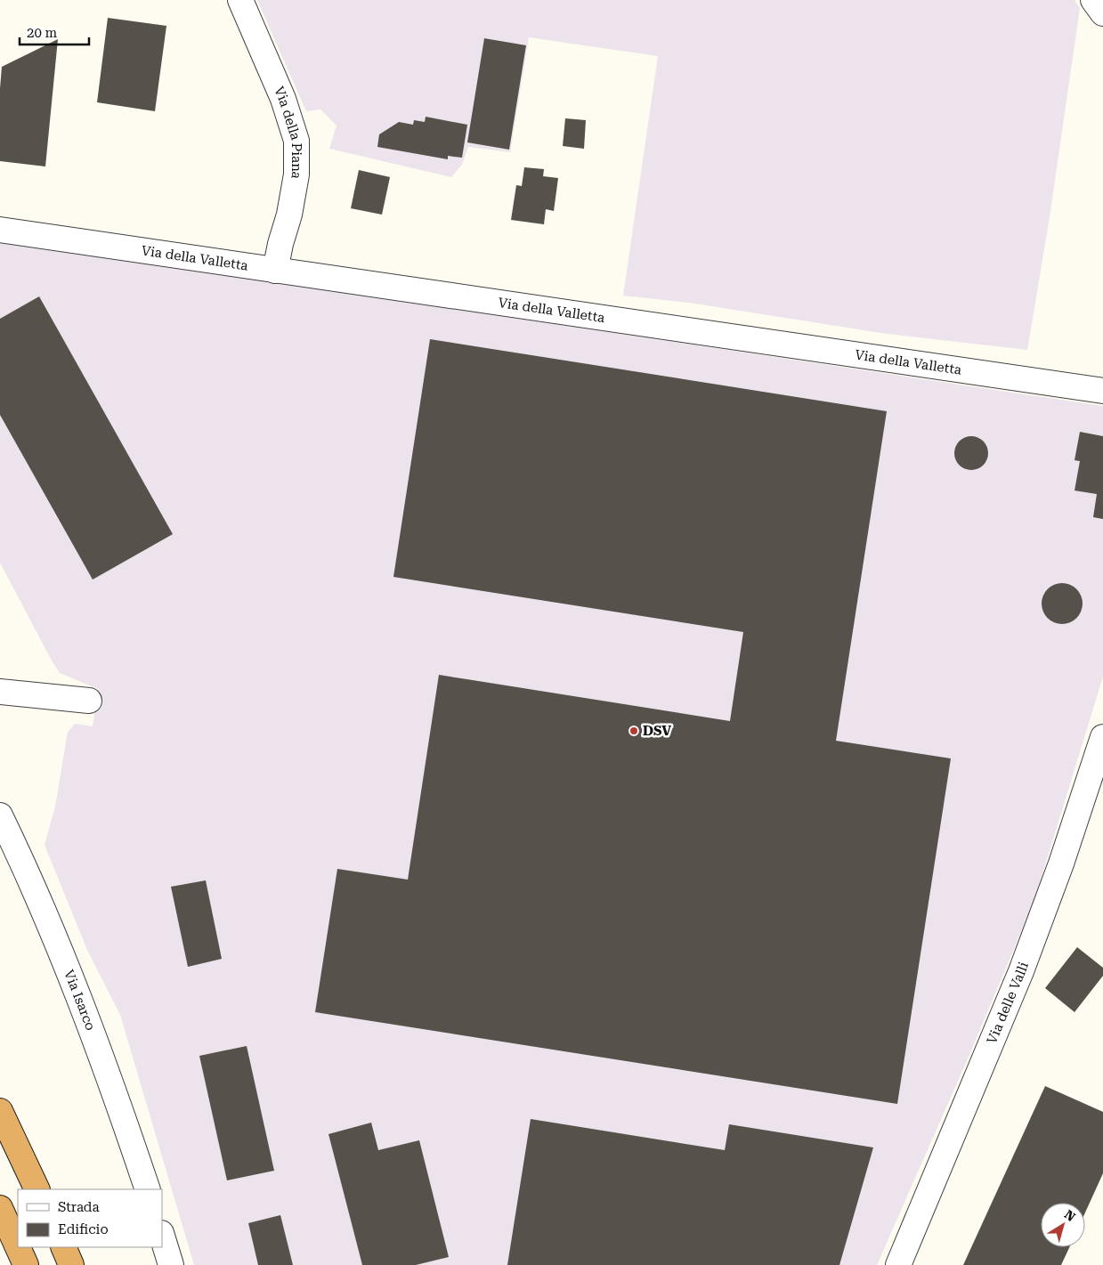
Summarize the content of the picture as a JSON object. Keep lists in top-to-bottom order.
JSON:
{
  "streets": {
    "street": [
      "Via della Piana",
      "Via della Valletta",
      "Via Isarco",
      "Via delle Valli"
    ]
  },
  "crossings": [
    ["Via della Piana", "Via della Valletta"]
  ],
  "places": ["DSV"],
  "legend": ["Strada", "Edificio"],
  "scale_bar": "20 m",
  "north": "top right"
}
